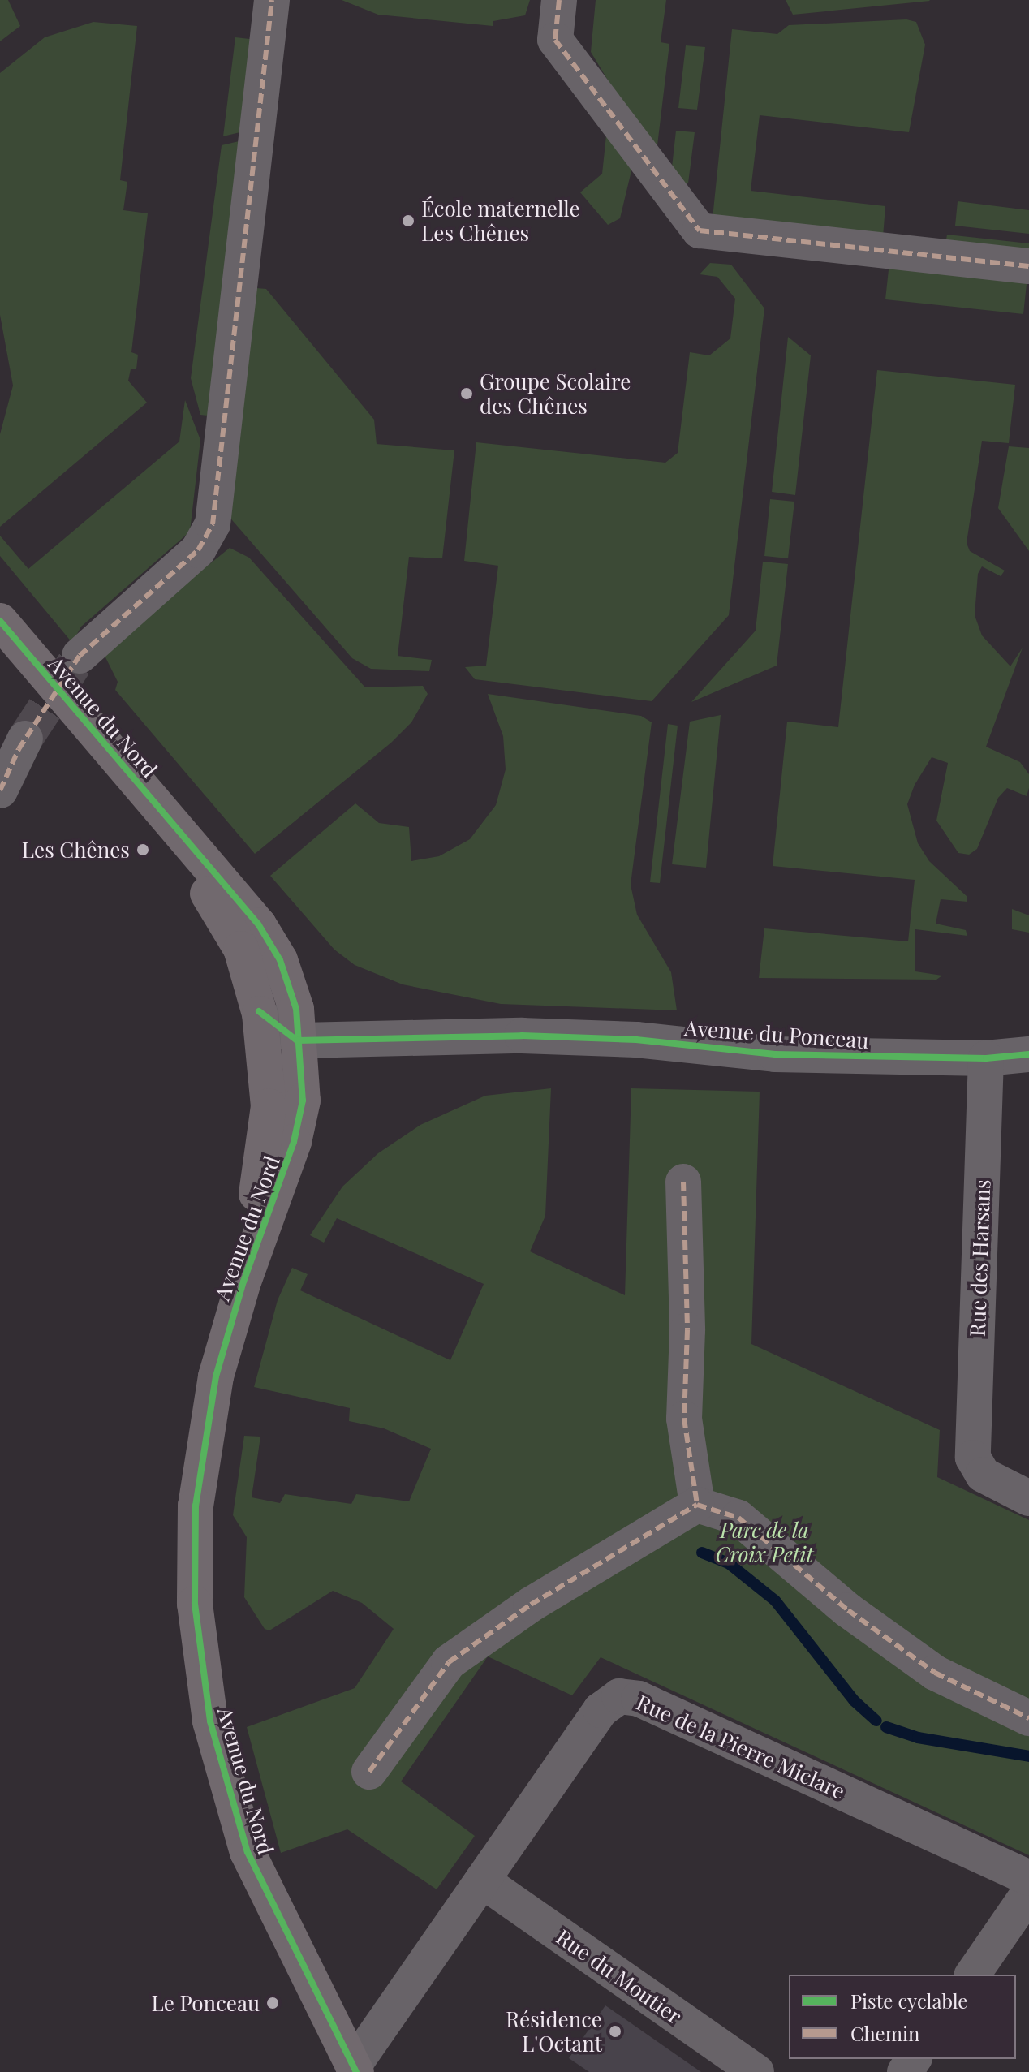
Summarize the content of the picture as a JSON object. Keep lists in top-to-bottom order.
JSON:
{
  "streets": {
    "street": [
      "Avenue du Nord",
      "Avenue du Ponceau",
      "Rue des Harsans",
      "Rue de la Pierre Miclare",
      "Rue du Moutier"
    ]
  },
  "crossings": [
    ["Avenue du Nord", "Avenue du Ponceau"],
    ["Avenue du Nord", "Rue de la Pierre Miclare"],
    ["Avenue du Ponceau", "Rue des Harsans"],
    ["Rue de la Pierre Miclare", "Rue du Moutier"]
  ],
  "parks": ["Parc de la Croix Petit"],
  "places": [
    "École maternelle Les Chênes",
    "Groupe Scolaire des Chênes",
    "Les Chênes",
    "Le Ponceau",
    "Résidence L'Octant"
  ],
  "legend": ["Piste cyclable", "Chemin"]
}
